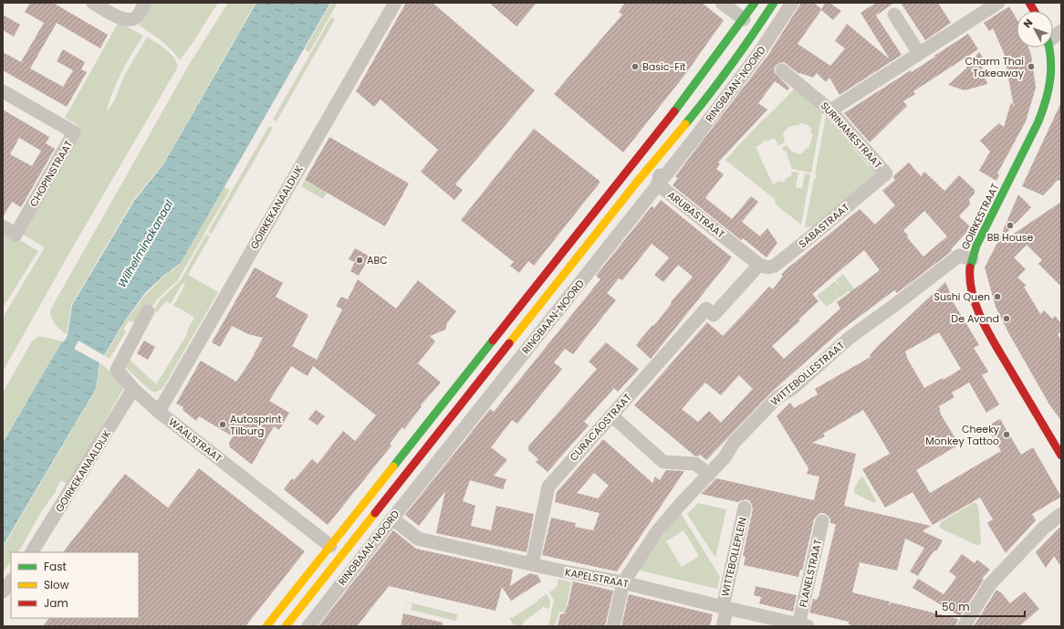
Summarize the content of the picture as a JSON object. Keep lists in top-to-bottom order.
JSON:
{
  "streets": {
    "main road": ["RINGBAAN-NOORD", "GOIRKESTRAAT"],
    "street": [
      "SURINAMESTRAAT",
      "CHOPINSTRAAT",
      "GOIRKEKANAALDIJK",
      "ARUBASTRAAT",
      "SABASTRAAT",
      "WITTEBOLLESTRAAT",
      "CURACAOSTRAAT",
      "WAALSTRAAT",
      "WITTEBOLLEPLEIN",
      "FLANELSTRAAT",
      "KAPELSTRAAT"
    ]
  },
  "crossings": [
    ["RINGBAAN-NOORD", "ARUBASTRAAT"],
    ["RINGBAAN-NOORD", "KAPELSTRAAT"],
    ["SURINAMESTRAAT", "SABASTRAAT"],
    ["GOIRKEKANAALDIJK", "WAALSTRAAT"],
    ["ARUBASTRAAT", "SABASTRAAT"],
    ["ARUBASTRAAT", "CURACAOSTRAAT"],
    ["GOIRKESTRAAT", "WITTEBOLLESTRAAT"],
    ["SABASTRAAT", "CURACAOSTRAAT"],
    ["WITTEBOLLESTRAAT", "KAPELSTRAAT"],
    ["CURACAOSTRAAT", "KAPELSTRAAT"],
    ["WITTEBOLLEPLEIN", "KAPELSTRAAT"],
    ["FLANELSTRAAT", "KAPELSTRAAT"]
  ],
  "water": ["Wilhelminakanaal"],
  "places": [
    "Basic-Fit",
    "Charm Thai Takeaway",
    "BB House",
    "ABC",
    "Sushi Quen",
    "De Avond",
    "Autosprint Tilburg",
    "Cheeky Monkey Tattoo"
  ],
  "legend": ["Fast", "Slow", "Jam"],
  "scale_bar": "50 m",
  "north": "top left"
}
